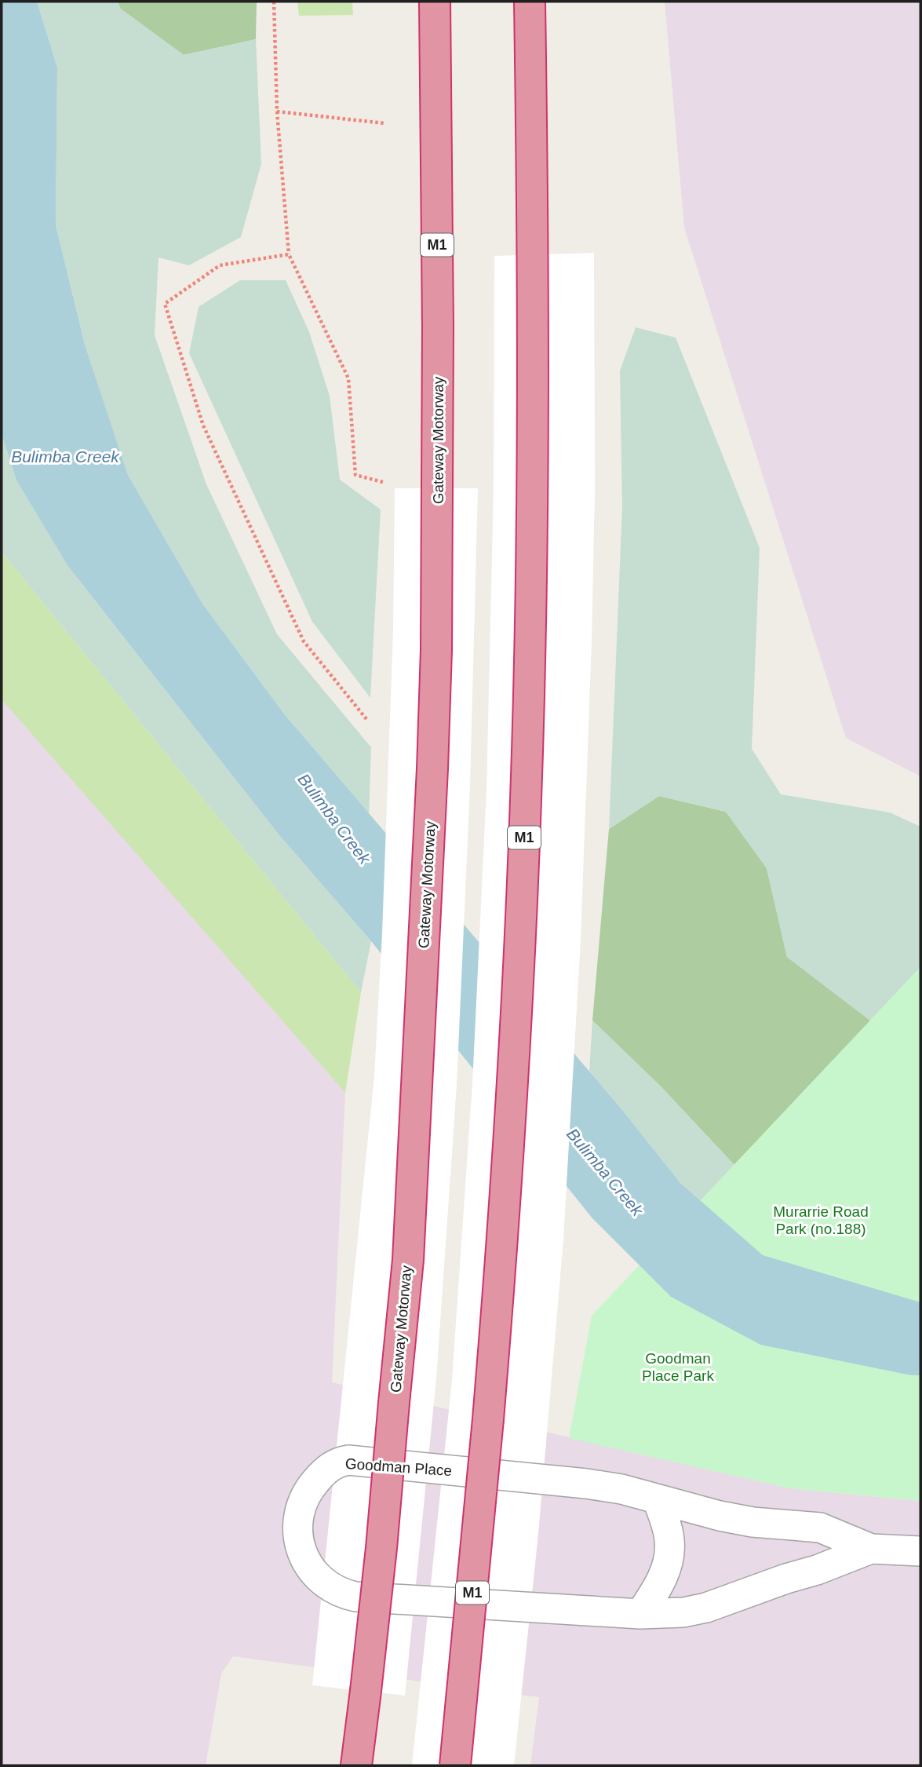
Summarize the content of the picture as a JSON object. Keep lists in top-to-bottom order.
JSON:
{
  "streets": {
    "highway": ["M1", "Gateway Motorway"],
    "street": ["Goodman Place"]
  },
  "water": ["Bulimba Creek"],
  "parks": ["Murarrie Road Park (no.188)", "Goodman Place Park"]
}
